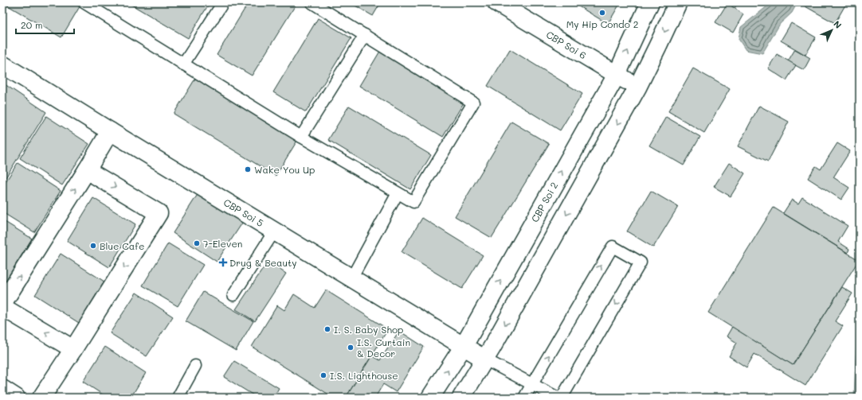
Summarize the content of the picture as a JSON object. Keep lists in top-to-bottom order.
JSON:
{
  "streets": {
    "street": ["CBP Soi 6", "CBP Soi 2", "CBP Soi 5"]
  },
  "crossings": [
    ["CBP Soi 6", "CBP Soi 2"],
    ["CBP Soi 2", "CBP Soi 5"]
  ],
  "places": {
    "other": [
      "My Hip Condo 2",
      "Wake You Up",
      "7-Eleven",
      "Blue Cafe",
      "I. S. Baby Shop",
      "I.S. Curtain & Decor",
      "I.S. Lighthouse"
    ],
    "health": ["Drug & Beauty"]
  },
  "scale_bar": "20 m",
  "north": "top right"
}
